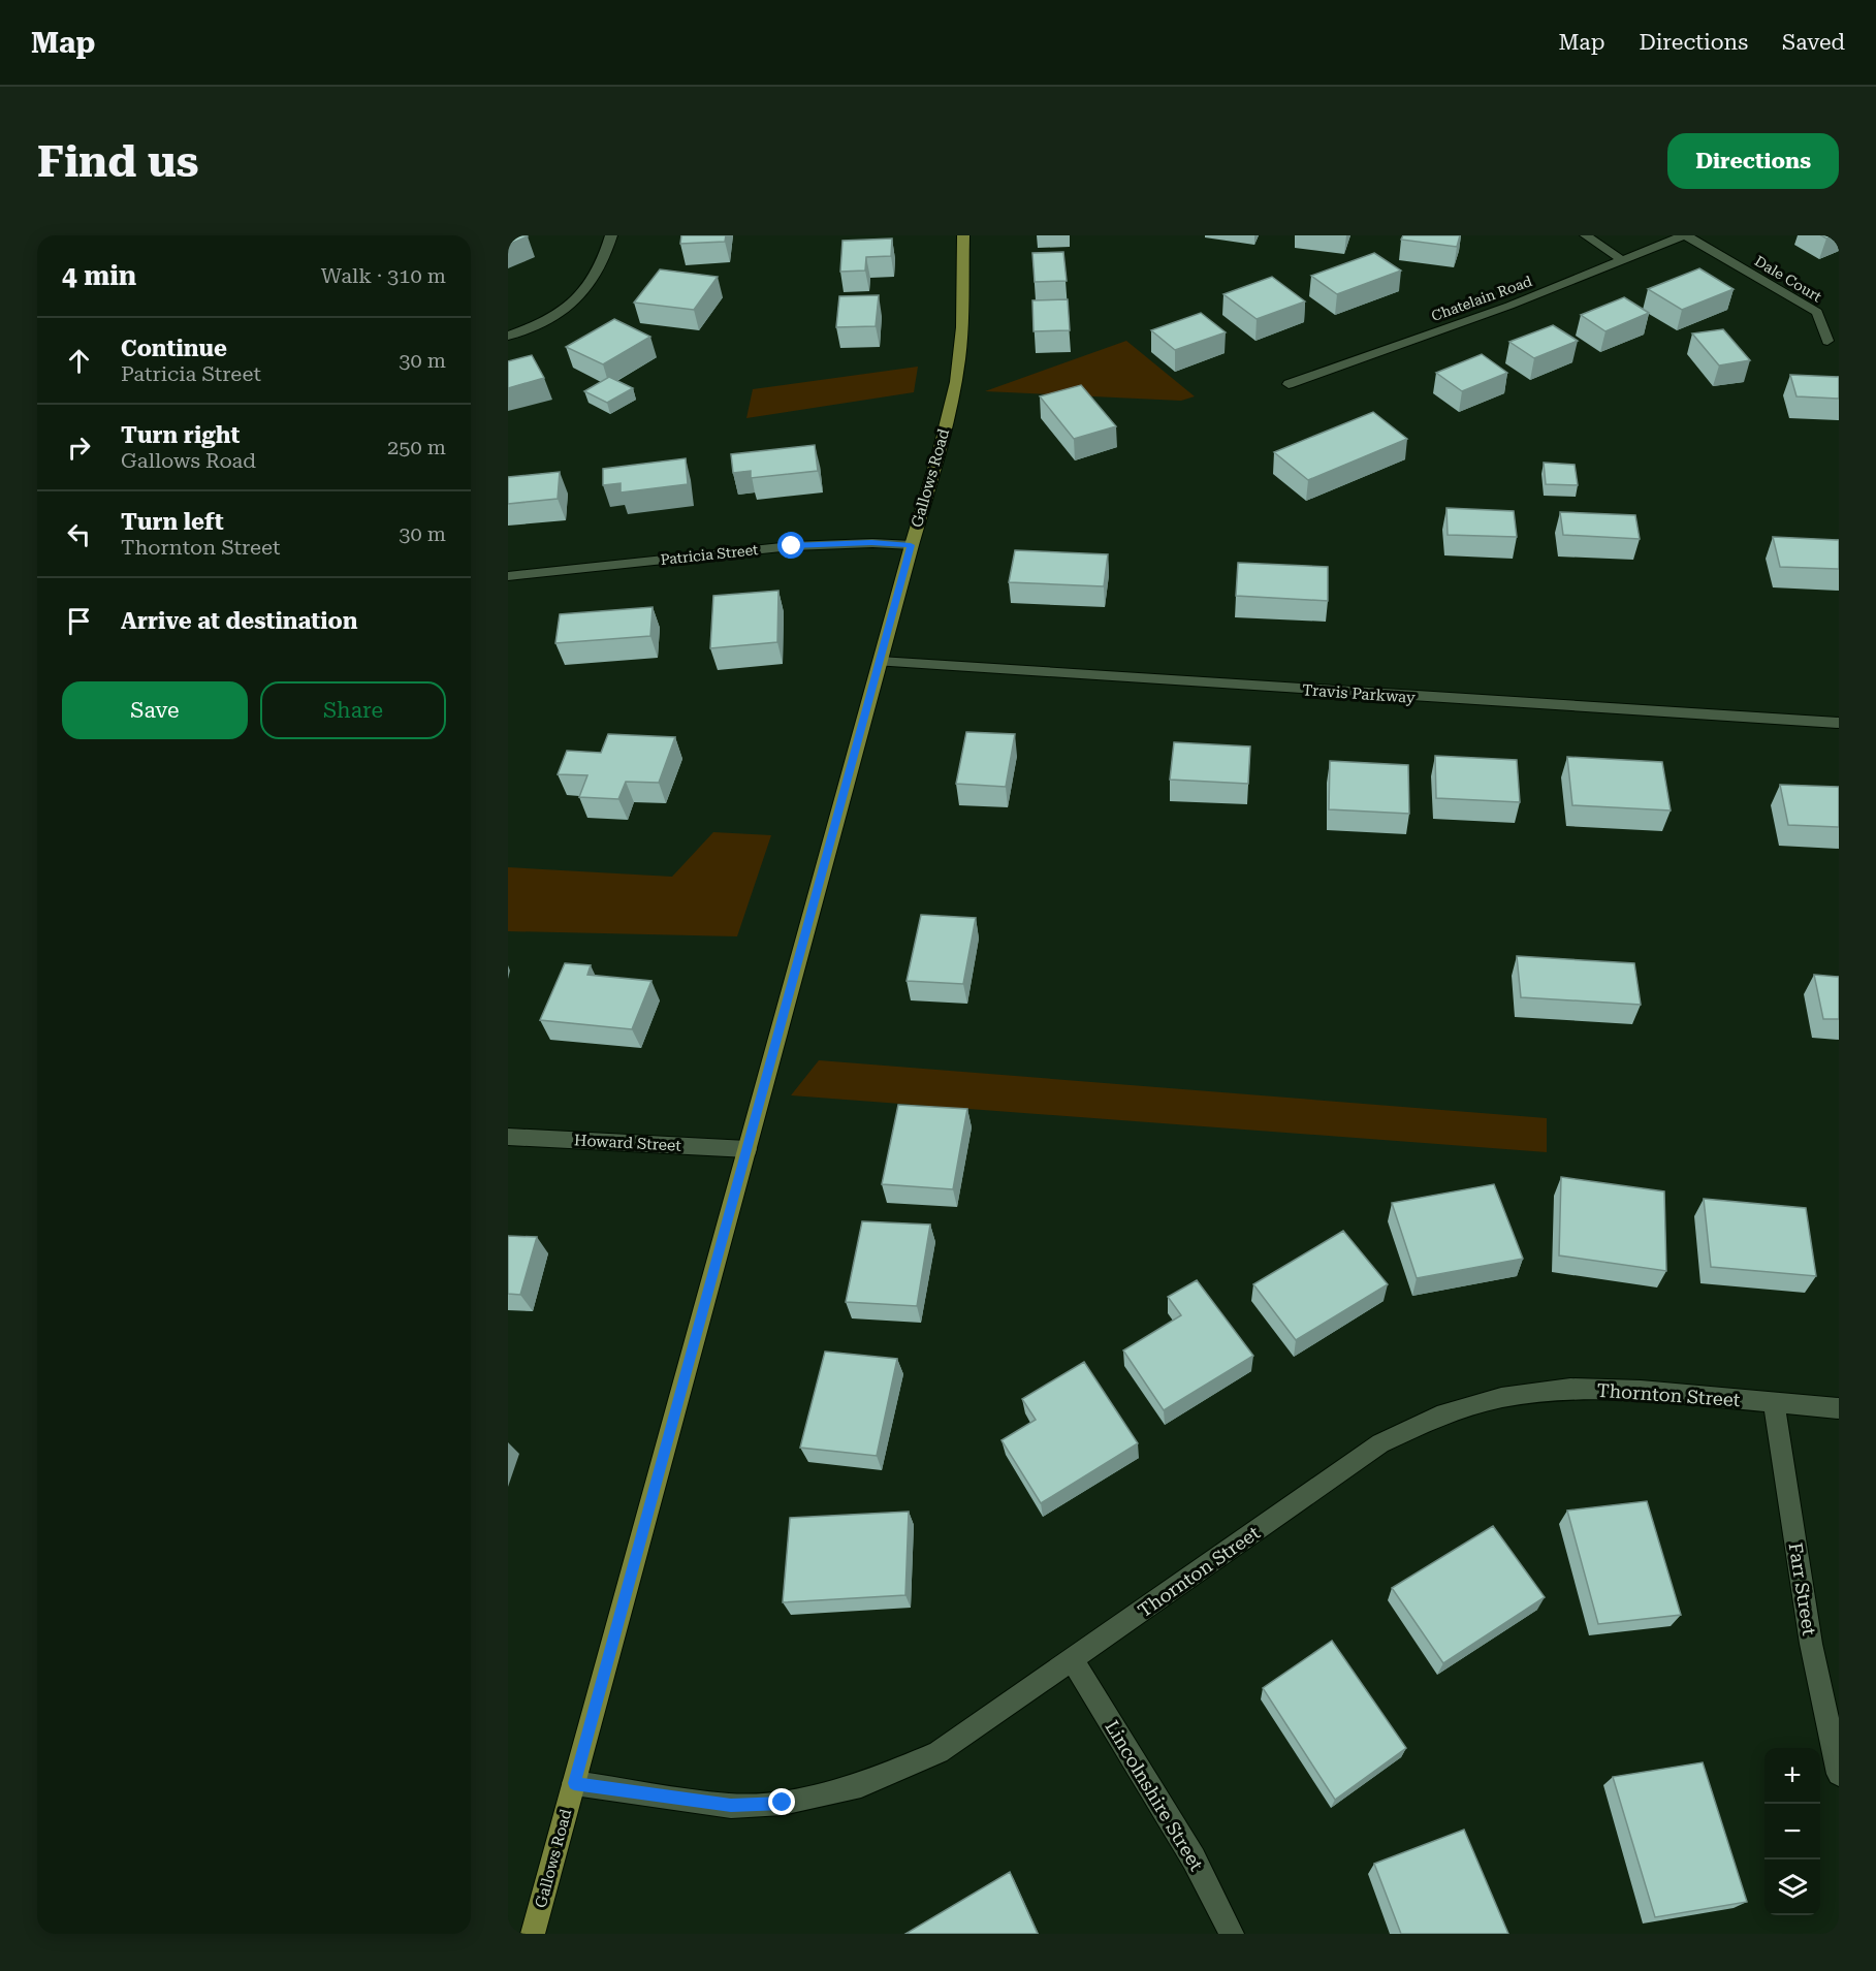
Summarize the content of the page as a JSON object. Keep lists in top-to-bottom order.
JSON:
{
  "streets": {
    "main road": ["Gallows Road"],
    "street": [
      "Dale Court",
      "Chatelain Road",
      "Patricia Street",
      "Travis Parkway",
      "Howard Street",
      "Thornton Street",
      "Farr Street",
      "Lincolnshire Street"
    ]
  },
  "crossings": [
    ["Dale Court", "Chatelain Road"],
    ["Gallows Road", "Patricia Street"],
    ["Gallows Road", "Travis Parkway"],
    ["Gallows Road", "Howard Street"],
    ["Gallows Road", "Thornton Street"],
    ["Thornton Street", "Farr Street"],
    ["Thornton Street", "Lincolnshire Street"]
  ],
  "page": {
    "header": "Map",
    "nav": ["Map", "Directions", "Saved"],
    "buttons": [
      "Directions",
      ["Save", "Share"]
    ],
    "title": "Find us",
    "heading": ["4 min", "Walk · 310 m"],
    "list": [
      ["Continue", "Patricia Street", "30 m"],
      ["Turn right", "Gallows Road", "250 m"],
      ["Turn left", "Thornton Street", "30 m"],
      "Arrive at destination"
    ],
    "map_buttons": ["+", "−"]
  }
}
